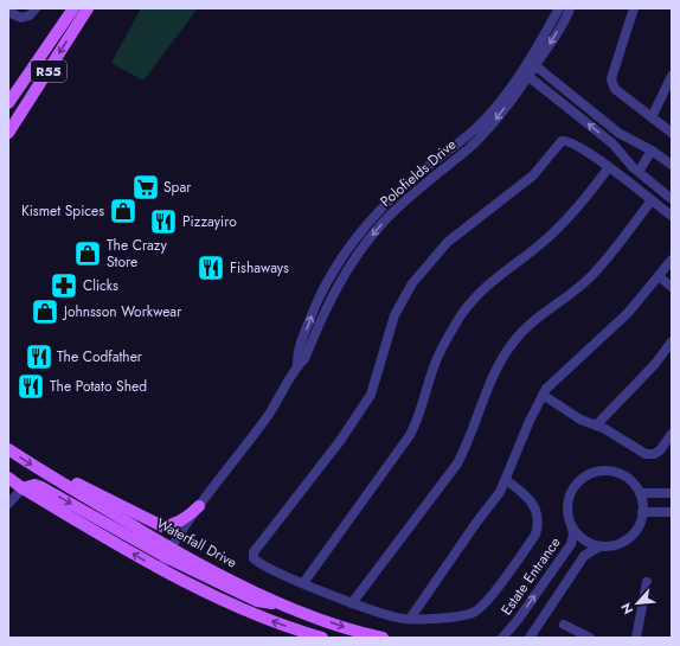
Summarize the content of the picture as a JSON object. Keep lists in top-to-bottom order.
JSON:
{
  "streets": {
    "main road": ["R55", "Waterfall Drive"],
    "street": ["Polofields Drive", "Estate Entrance"]
  },
  "crossings": [
    ["Polofields Drive", "Waterfall Drive"]
  ],
  "places": {
    "supermarket": ["Spar"],
    "shop": ["Kismet Spices", "The Crazy Store", "Johnsson Workwear"],
    "restaurant": [
      "Pizzayiro",
      "Fishaways",
      "The Codfather",
      "The Potato Shed"
    ],
    "pharmacy": ["Clicks"]
  },
  "north": "bottom left"
}
